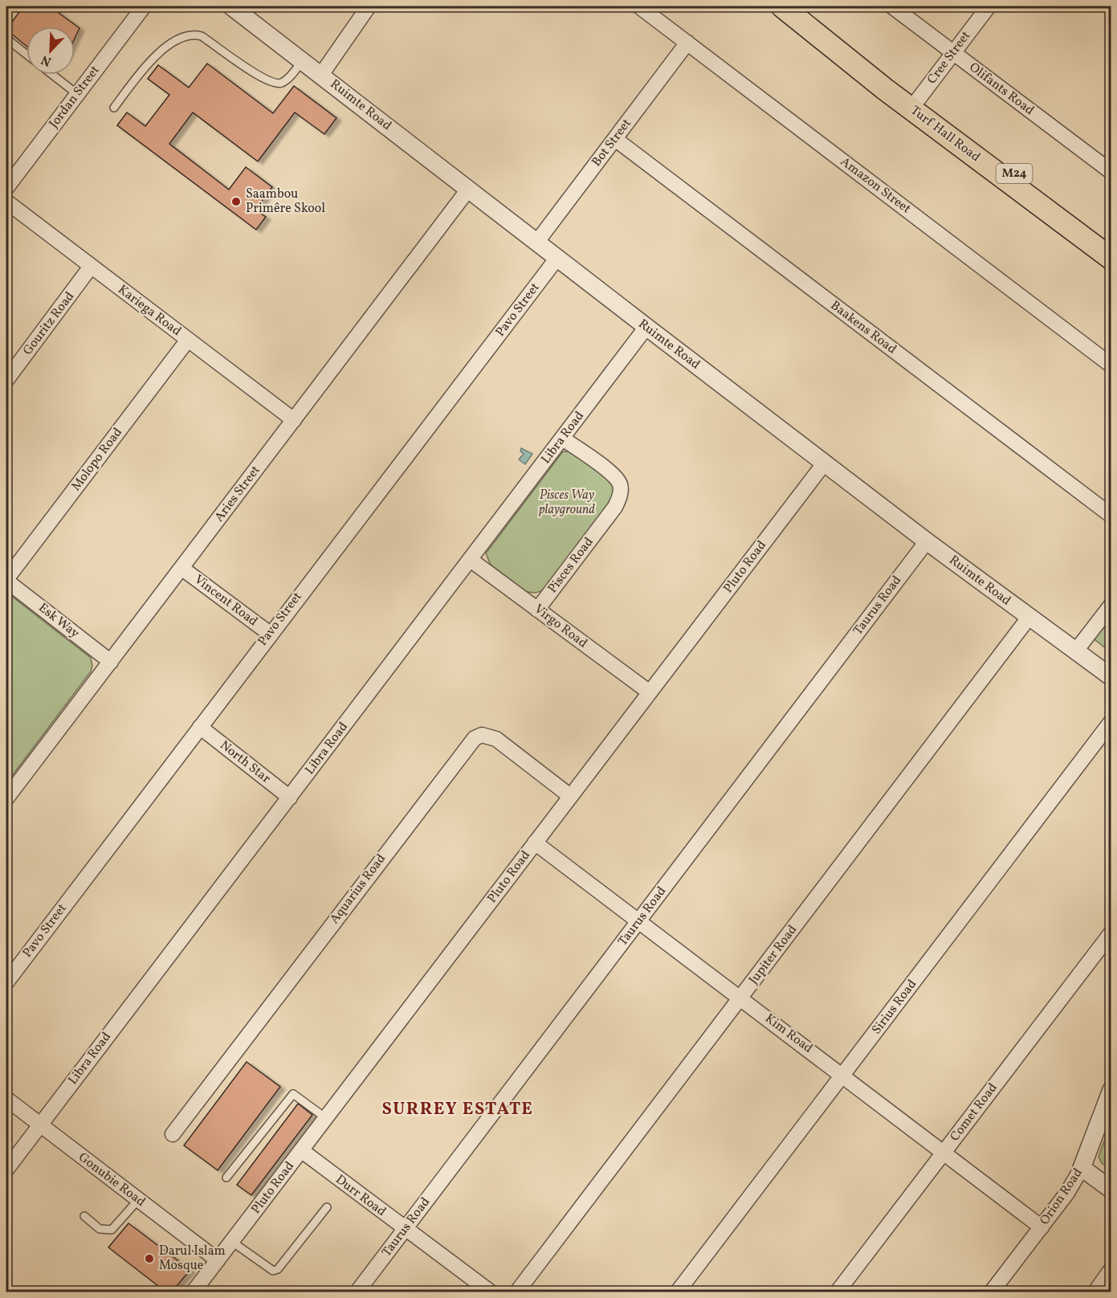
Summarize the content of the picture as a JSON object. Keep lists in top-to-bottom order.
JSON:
{
  "streets": {
    "main road": ["Turf Hall Road", "M24"],
    "street": [
      "Cree Street",
      "Olifants Road",
      "Jordan Street",
      "Ruimte Road",
      "Bot Street",
      "Amazon Street",
      "Pavo Street",
      "Kariega Road",
      "Gouritz Road",
      "Baakens Road",
      "Libra Road",
      "Molopo Road",
      "Aries Street",
      "Pisces Road",
      "Pluto Road",
      "Vincent Road",
      "Taurus Road",
      "Esk Way",
      "Virgo Road",
      "North Star",
      "Aquarius Road",
      "Jupiter Road",
      "Sirius Road",
      "Kim Road",
      "Comet Road",
      "Gonubie Road",
      "Durr Road",
      "Orion Road"
    ]
  },
  "crossings": [
    ["Cree Street", "Olifants Road"],
    ["Cree Street", "Turf Hall Road"],
    ["Ruimte Road", "Bot Street"],
    ["Ruimte Road", "Pavo Street"],
    ["Ruimte Road", "Libra Road"],
    ["Ruimte Road", "Aries Street"],
    ["Ruimte Road", "Pluto Road"],
    ["Ruimte Road", "Taurus Road"],
    ["Ruimte Road", "Jupiter Road"],
    ["Bot Street", "Amazon Street"],
    ["Bot Street", "Baakens Road"],
    ["Pavo Street", "Vincent Road"],
    ["Pavo Street", "North Star"],
    ["Kariega Road", "Gouritz Road"],
    ["Kariega Road", "Molopo Road"],
    ["Kariega Road", "Aries Street"],
    ["Libra Road", "Pisces Road"],
    ["Libra Road", "Virgo Road"],
    ["Libra Road", "North Star"],
    ["Libra Road", "Gonubie Road"],
    ["Molopo Road", "Esk Way"],
    ["Aries Street", "Vincent Road"],
    ["Aries Street", "Esk Way"],
    ["Pisces Road", "Virgo Road"],
    ["Pluto Road", "Virgo Road"],
    ["Pluto Road", "Aquarius Road"],
    ["Pluto Road", "Kim Road"],
    ["Pluto Road", "Gonubie Road"],
    ["Pluto Road", "Durr Road"],
    ["Taurus Road", "Kim Road"],
    ["Taurus Road", "Durr Road"],
    ["Jupiter Road", "Kim Road"],
    ["Sirius Road", "Kim Road"],
    ["Kim Road", "Comet Road"],
    ["Kim Road", "Orion Road"]
  ],
  "districts": ["SURREY ESTATE"],
  "parks": ["Pisces Way playground"],
  "places": ["Saambou Primêre Skool", "Darul Islam Mosque"],
  "north": "bottom left"
}
